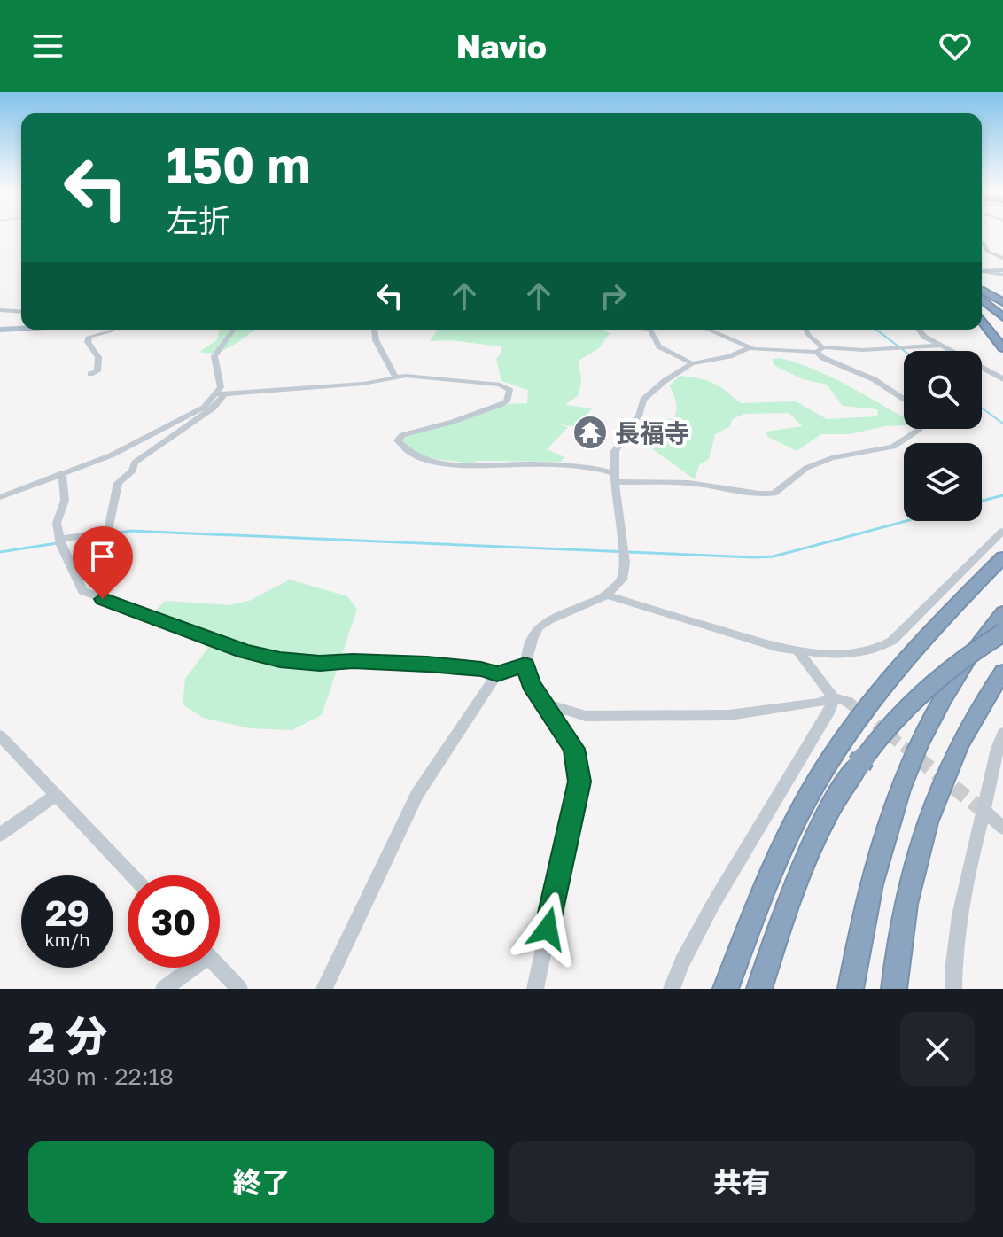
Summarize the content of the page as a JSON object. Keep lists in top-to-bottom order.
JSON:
{
  "places": {
    "temple": ["長福寺"]
  },
  "page": {
    "header": "Navio",
    "turn": ["150 m", "左折"],
    "speed": "29 km/h",
    "limit": "30",
    "heading": ["2 分", "430 m · 22:18"],
    "buttons": ["終了", "共有"]
  }
}
